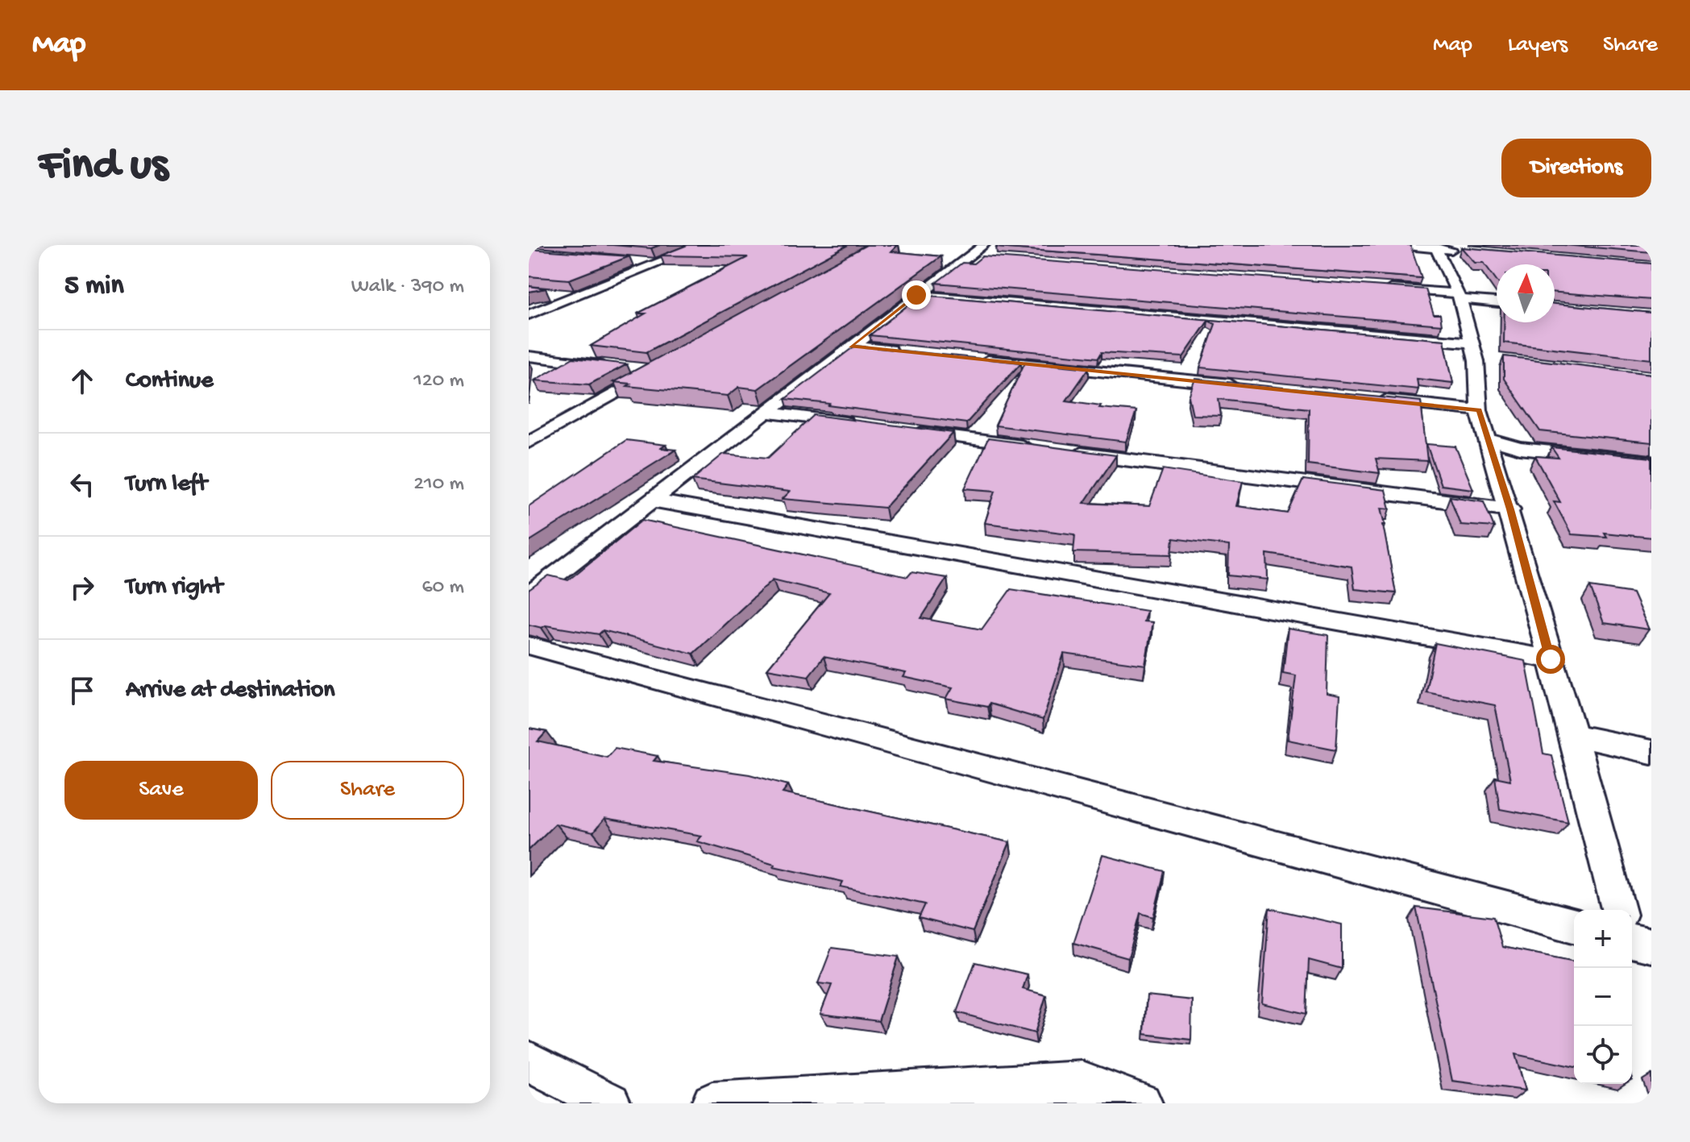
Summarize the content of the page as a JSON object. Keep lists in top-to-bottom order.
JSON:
{
  "north": "top",
  "page": {
    "header": "Map",
    "nav": ["Map", "Layers", "Share"],
    "buttons": [
      "Directions",
      ["Save", "Share"]
    ],
    "title": "Find us",
    "heading": ["5 min", "Walk · 390 m"],
    "list": [
      ["Continue", "120 m"],
      ["Turn left", "210 m"],
      ["Turn right", "60 m"],
      "Arrive at destination"
    ],
    "map_buttons": ["+", "−"]
  }
}
